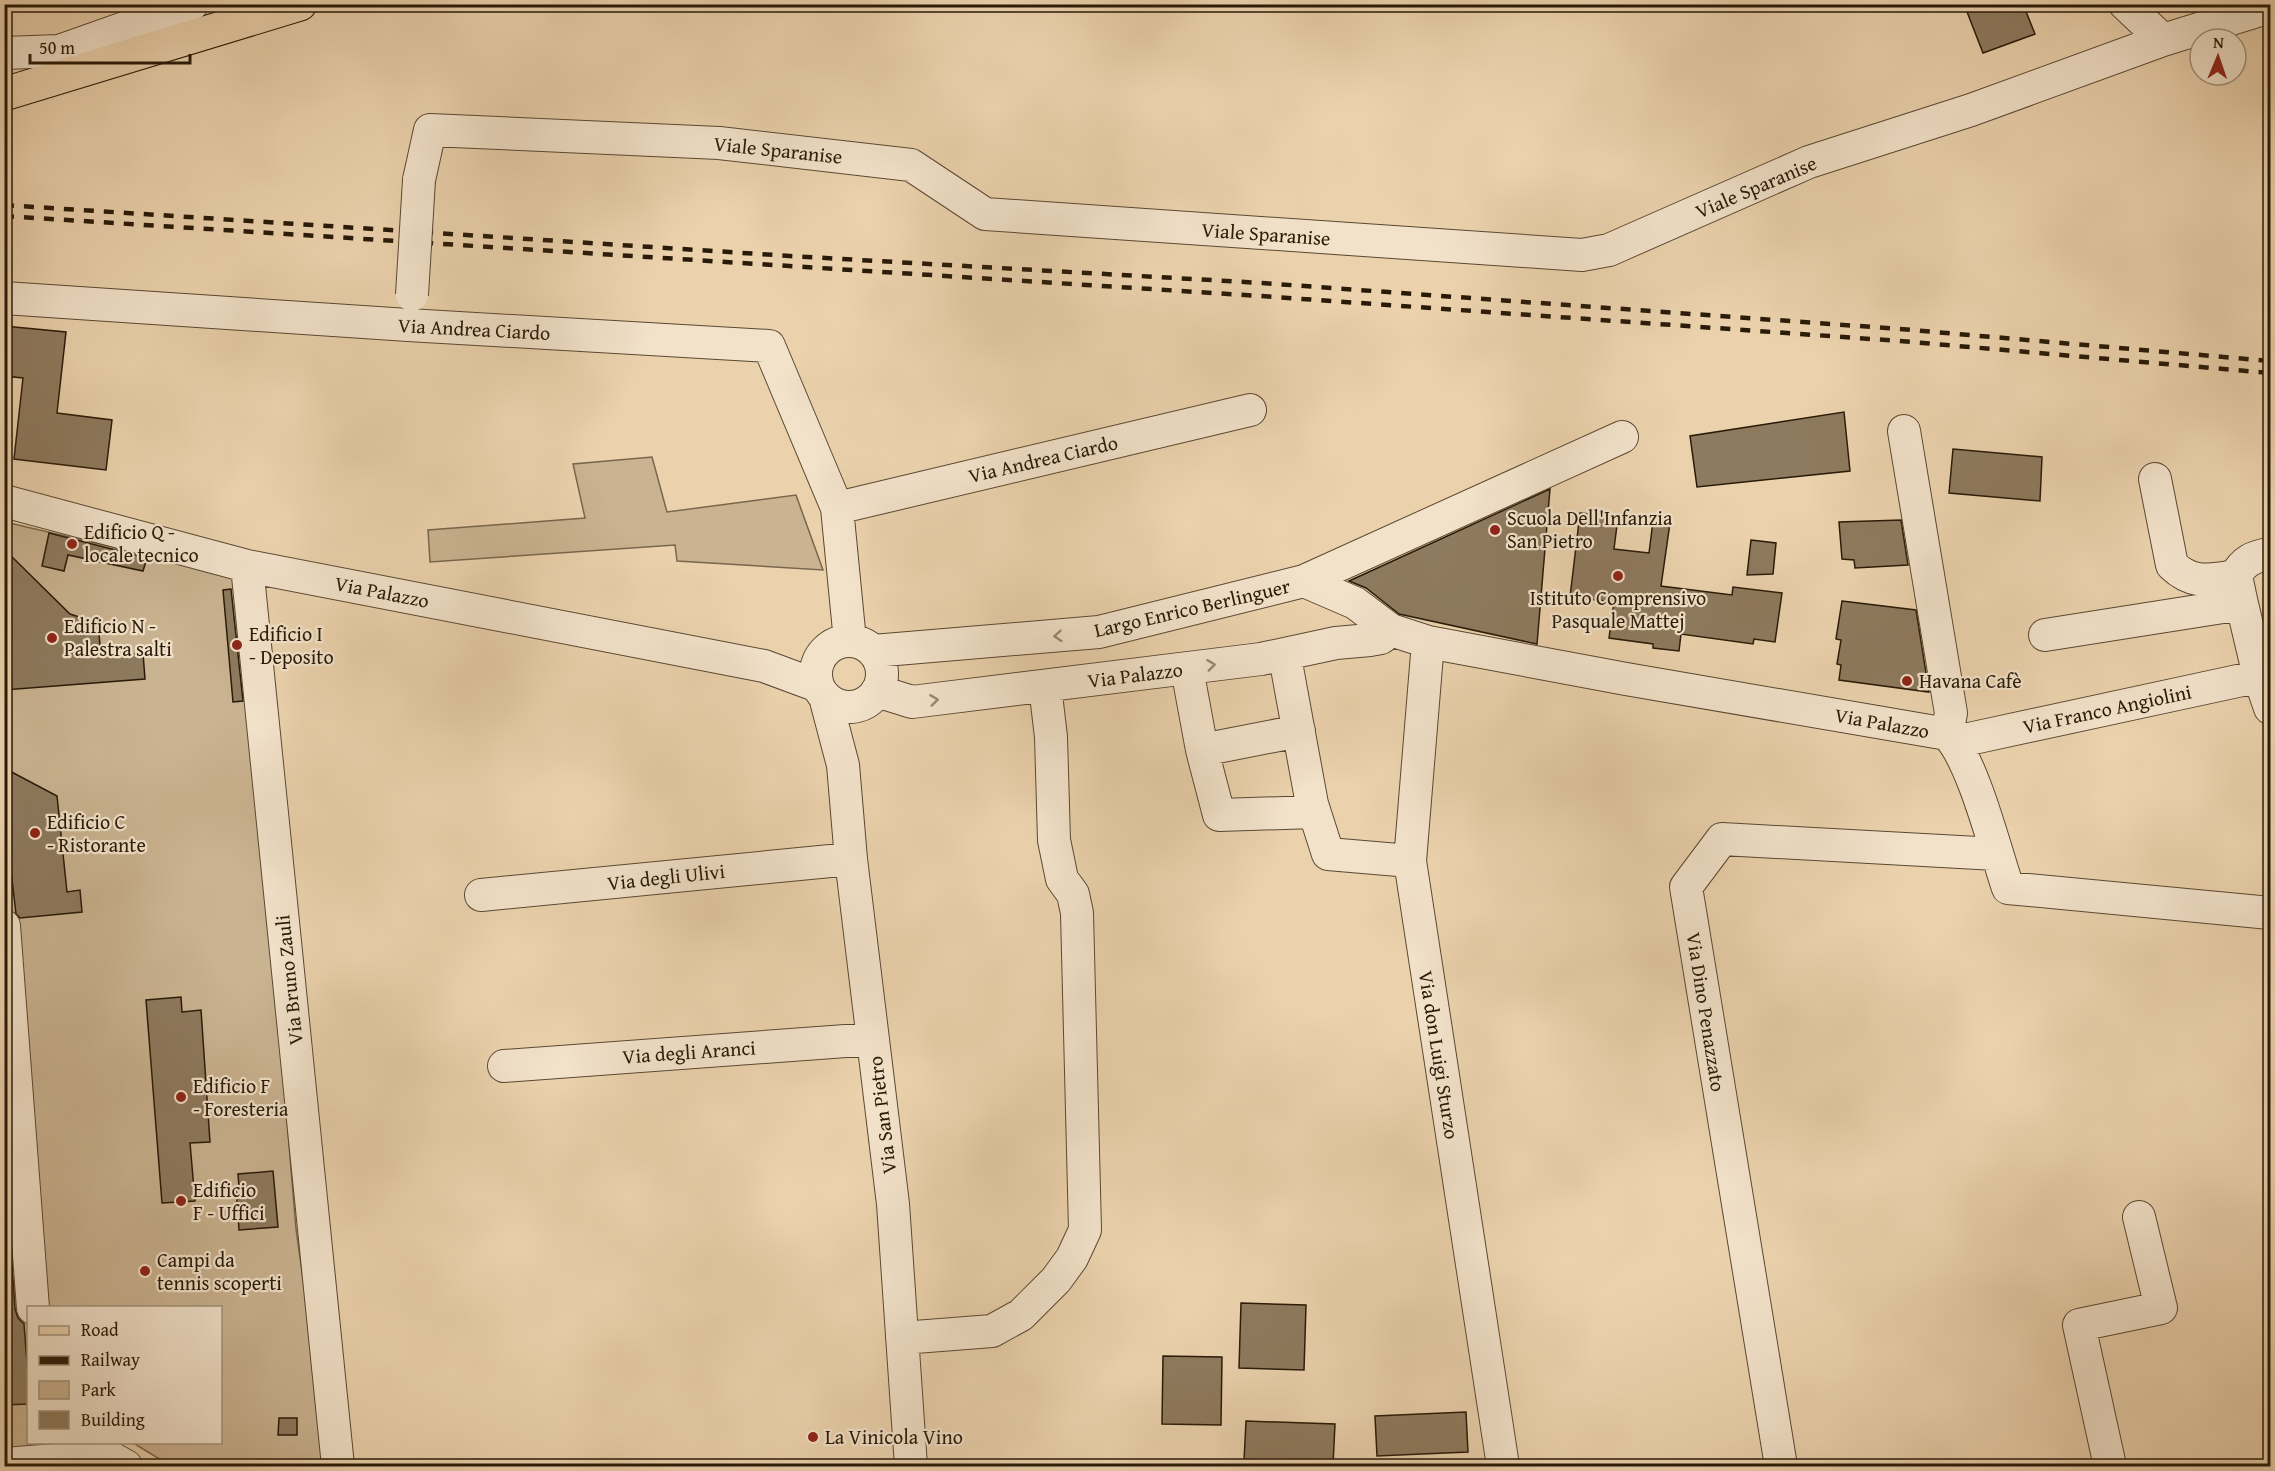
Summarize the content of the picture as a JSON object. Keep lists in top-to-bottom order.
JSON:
{
  "streets": {
    "street": [
      "Viale Sparanise",
      "Via Andrea Ciardo",
      "Via Palazzo",
      "Largo Enrico Berlinguer",
      "Via Franco Angiolini",
      "Via degli Ulivi",
      "Via Bruno Zauli",
      "Via Dino Penazzato",
      "Via degli Aranci",
      "Via don Luigi Sturzo",
      "Via San Pietro"
    ]
  },
  "crossings": [
    ["Viale Sparanise", "Via Andrea Ciardo"],
    ["Via Andrea Ciardo", "Via Palazzo"],
    ["Via Andrea Ciardo", "Largo Enrico Berlinguer"],
    ["Via Andrea Ciardo", "Via San Pietro"],
    ["Via Palazzo", "Largo Enrico Berlinguer"],
    ["Via Palazzo", "Via Franco Angiolini"],
    ["Via Palazzo", "Via Bruno Zauli"],
    ["Via Palazzo", "Via Dino Penazzato"],
    ["Via Palazzo", "Via don Luigi Sturzo"],
    ["Via Palazzo", "Via San Pietro"],
    ["Largo Enrico Berlinguer", "Via San Pietro"],
    ["Via degli Ulivi", "Via San Pietro"],
    ["Via degli Aranci", "Via San Pietro"]
  ],
  "one_way": ["Largo Enrico Berlinguer"],
  "places": [
    "Scuola Dell'Infanzia San Pietro",
    "Edificio Q - locale tecnico",
    "Istituto Comprensivo Pasquale Mattej",
    "Edificio N - Palestra salti",
    "Edificio I - Deposito",
    "Havana Cafè",
    "Edificio C - Ristorante",
    "Edificio F - Foresteria",
    "Edificio F - Uffici",
    "Campi da tennis scoperti",
    "La Vinicola Vino"
  ],
  "legend": [
    "Road",
    "Railway",
    "Park",
    "Building"
  ],
  "scale_bar": "50 m",
  "north": "top"
}
